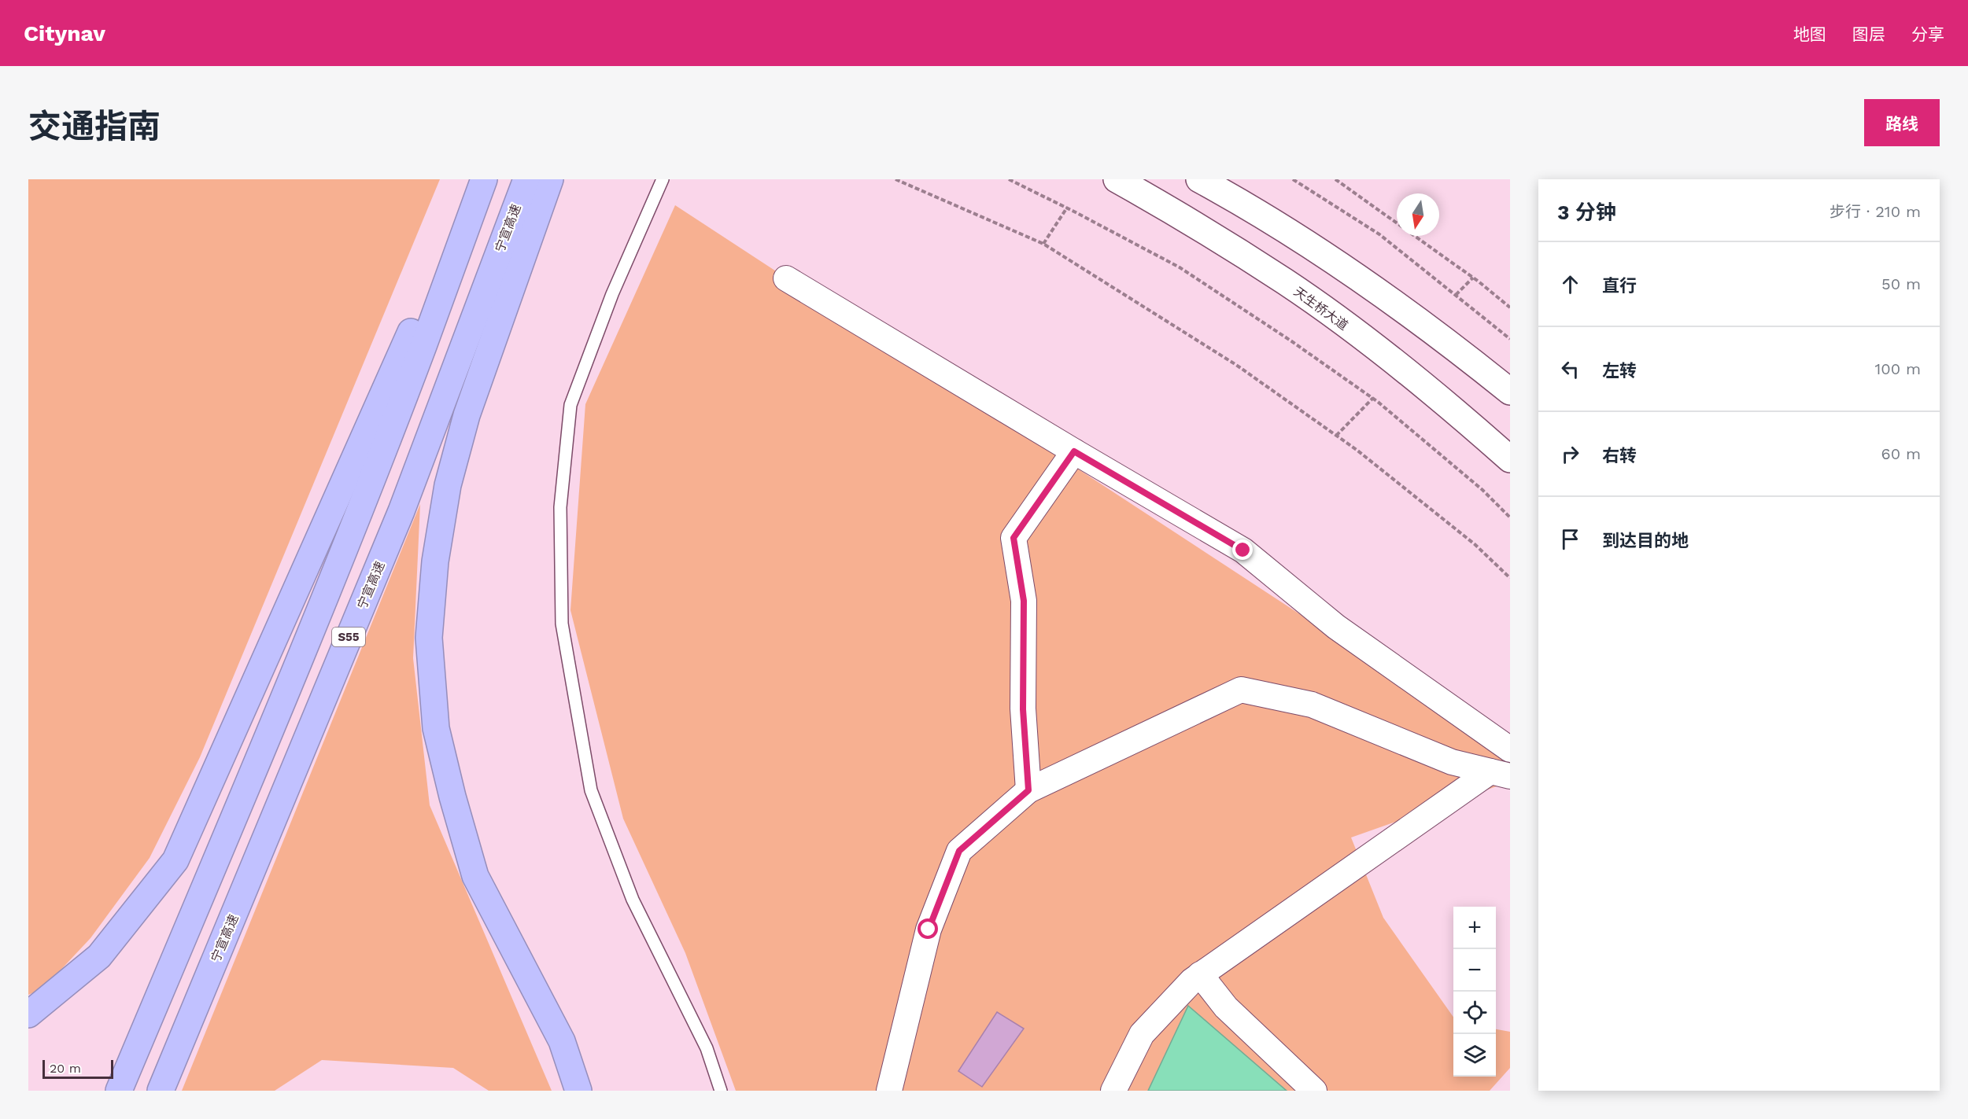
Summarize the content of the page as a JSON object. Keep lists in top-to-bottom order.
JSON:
{
  "streets": {
    "highway": ["宁宣高速", "S55"],
    "main road": ["天生桥大道"]
  },
  "scale_bar": "20 m",
  "north": "bottom",
  "page": {
    "header": "Citynav",
    "nav": ["地图", "图层", "分享"],
    "title": "交通指南",
    "buttons": "路线",
    "heading": ["3 分钟", "步行 · 210 m"],
    "list": [
      ["直行", "50 m"],
      ["左转", "100 m"],
      ["右转", "60 m"],
      "到达目的地"
    ],
    "map_buttons": ["+", "−"],
    "scale": "20 m"
  }
}
